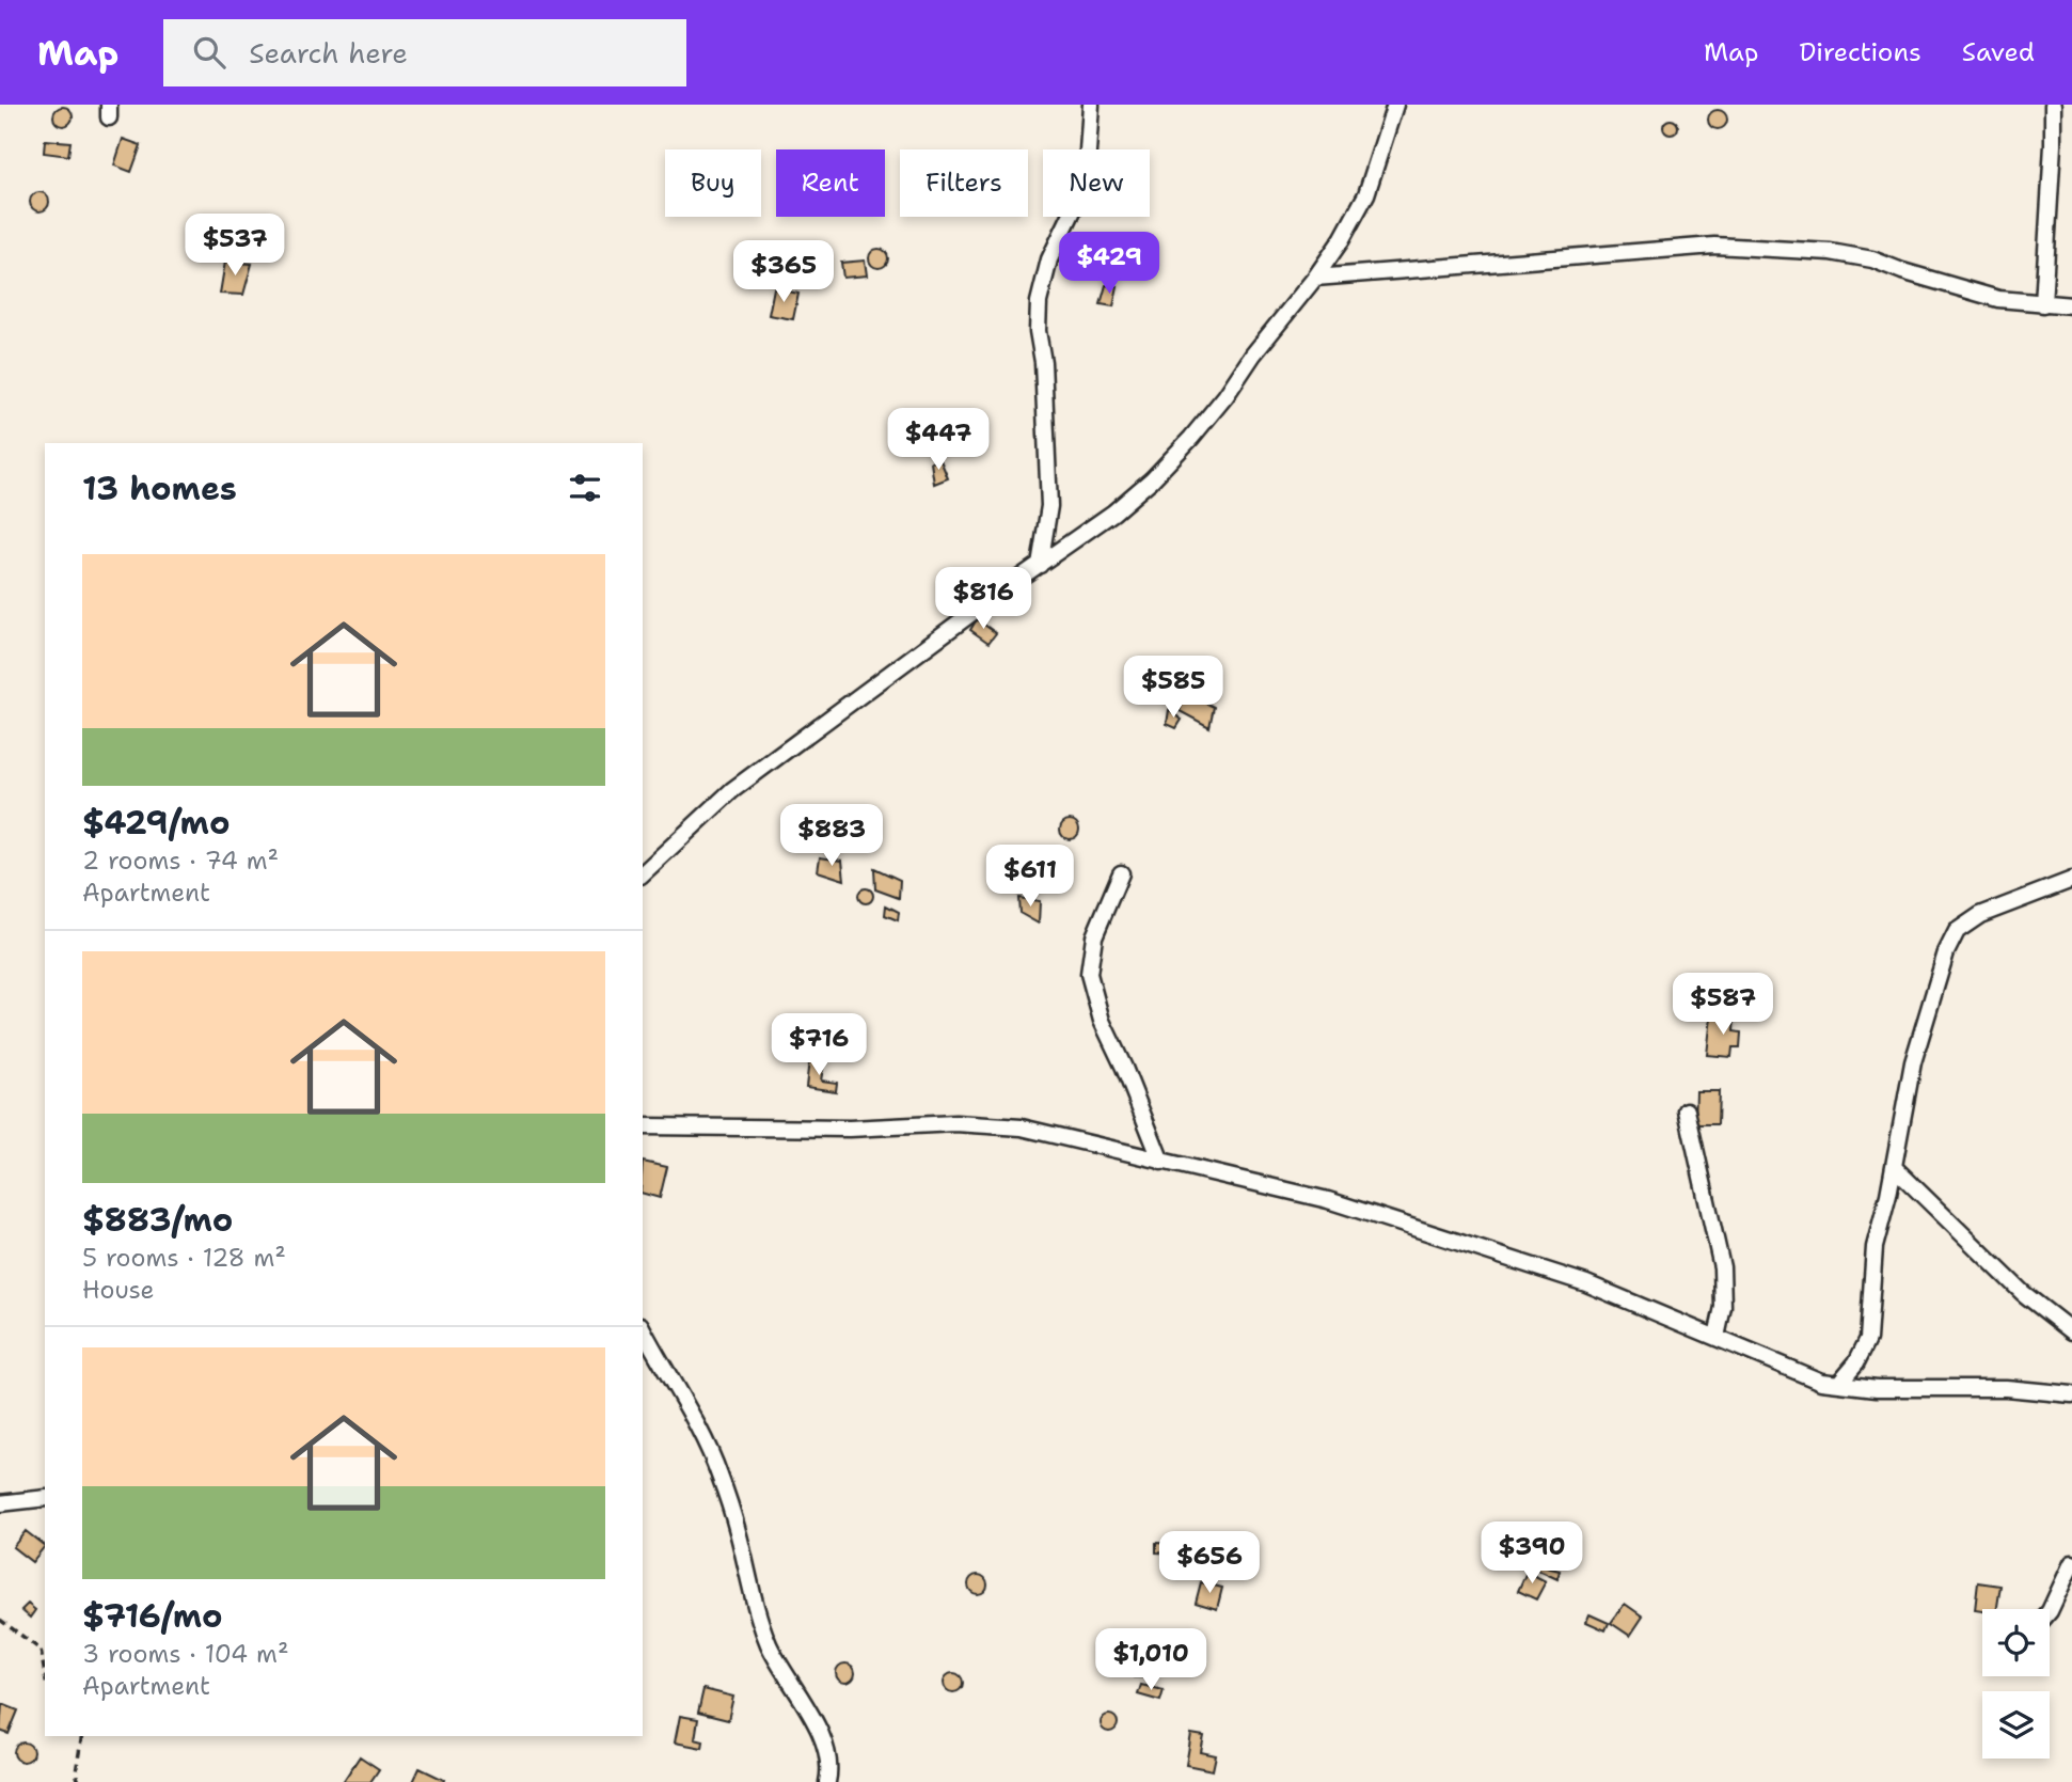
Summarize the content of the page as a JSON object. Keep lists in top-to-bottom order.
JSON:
{
  "page": {
    "header": "Map",
    "search": "Search here",
    "nav": ["Map", "Directions", "Saved"],
    "chip": [
      "Buy",
      "Rent",
      "Filters",
      "New"
    ],
    "price": [
      "$537",
      "$429",
      "$365",
      "$447",
      "$816",
      "$585",
      "$883",
      "$611",
      "$587",
      "$716",
      "$390",
      "$656",
      "$1,010"
    ],
    "heading": "13 homes",
    "list": [
      {
        "name": "$429/mo",
        "note": "2 rooms · 74 m² · Apartment"
      },
      {
        "name": "$883/mo",
        "note": "5 rooms · 128 m² · House"
      },
      {
        "name": "$716/mo",
        "note": "3 rooms · 104 m² · Apartment"
      }
    ]
  }
}
